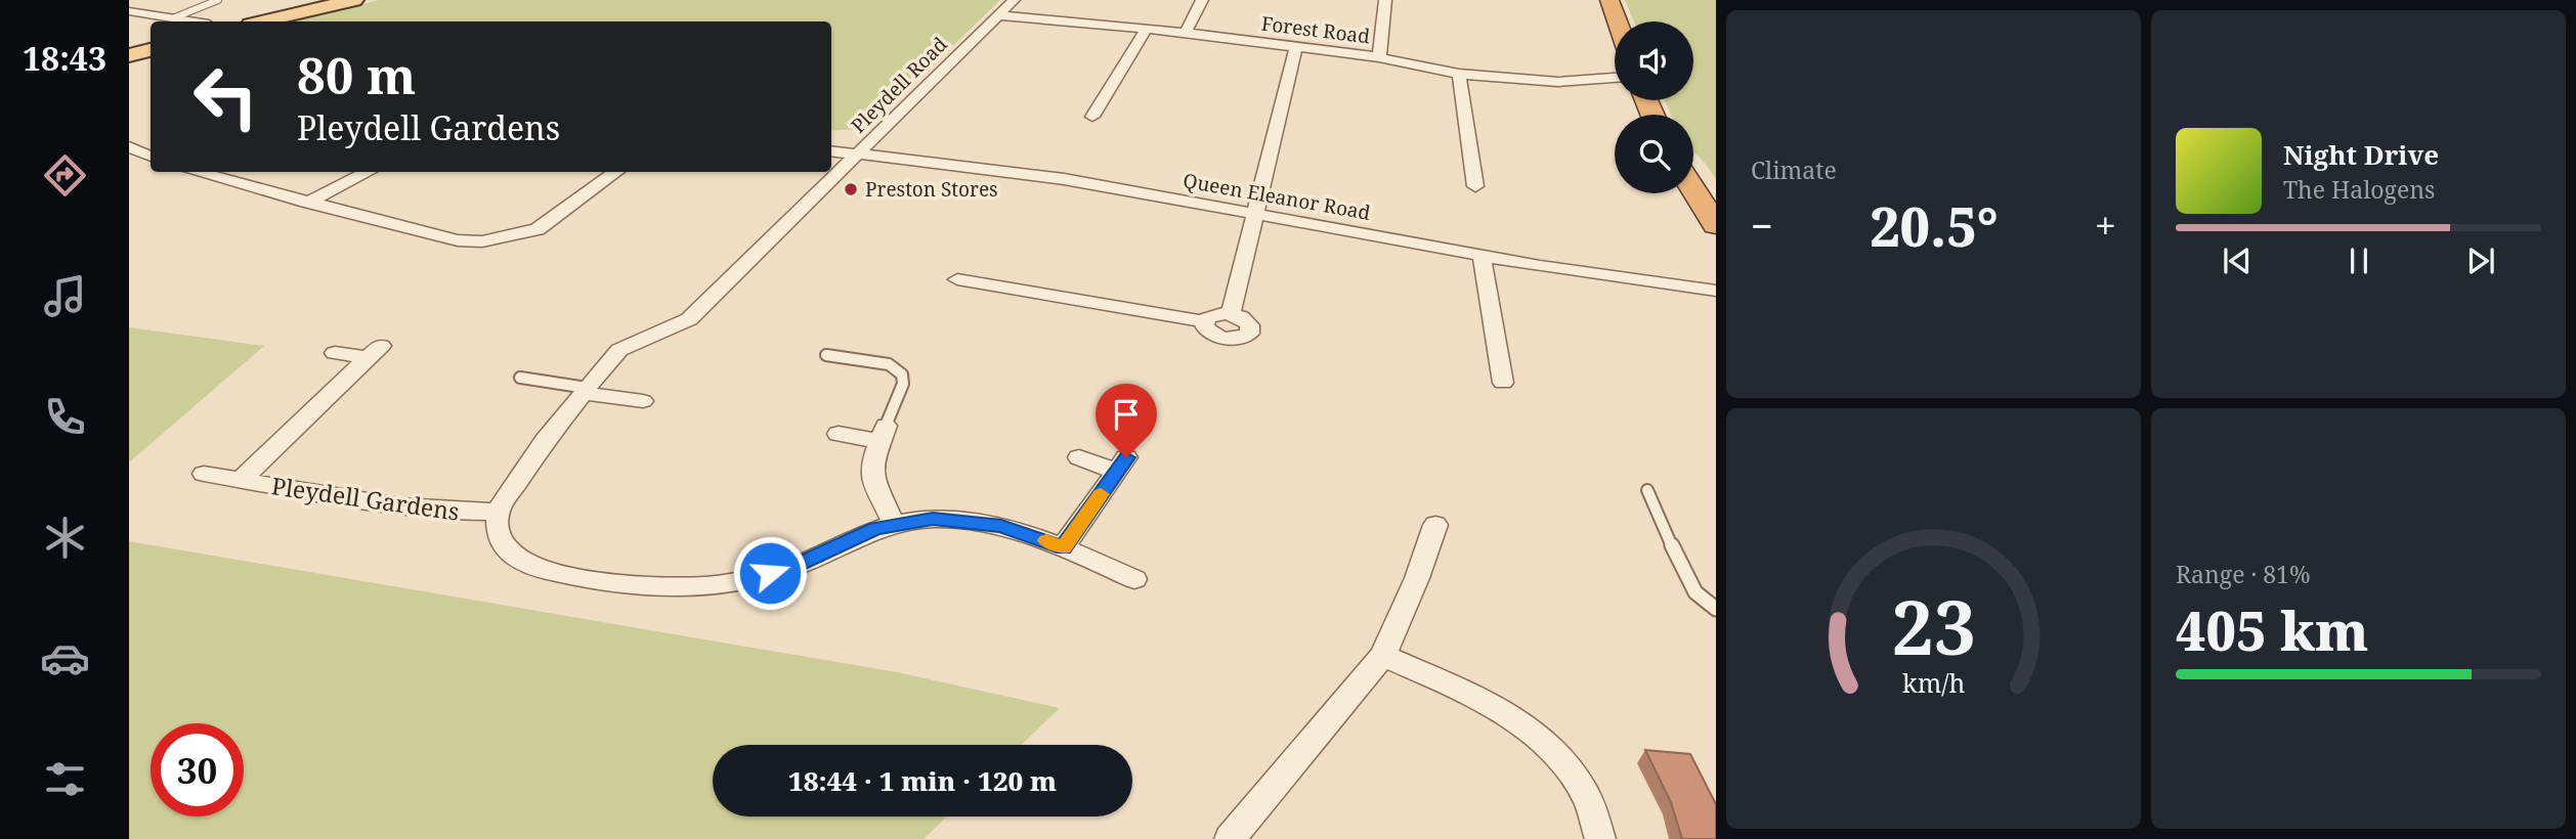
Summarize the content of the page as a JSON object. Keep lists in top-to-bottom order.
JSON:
{
  "streets": {
    "street": [
      "Forest Road",
      "Pleydell Road",
      "Queen Eleanor Road",
      "Pleydell Gardens"
    ]
  },
  "crossings": [
    ["Forest Road", "Pleydell Road"],
    ["Pleydell Road", "Queen Eleanor Road"]
  ],
  "places": ["Preston Stores"],
  "page": {
    "tabs": "18:43",
    "tile": [
      "Climate",
      ["Range · 81%", "405 km"]
    ],
    "turn": ["80 m", "Pleydell Gardens"],
    "song": ["Night Drive", "The Halogens"],
    "heat": ["−", "20.5°", "+"],
    "limit": "30",
    "trip": "18:44 · 1 min · 120 m",
    "gauge": ["23", "km/h"]
  }
}
